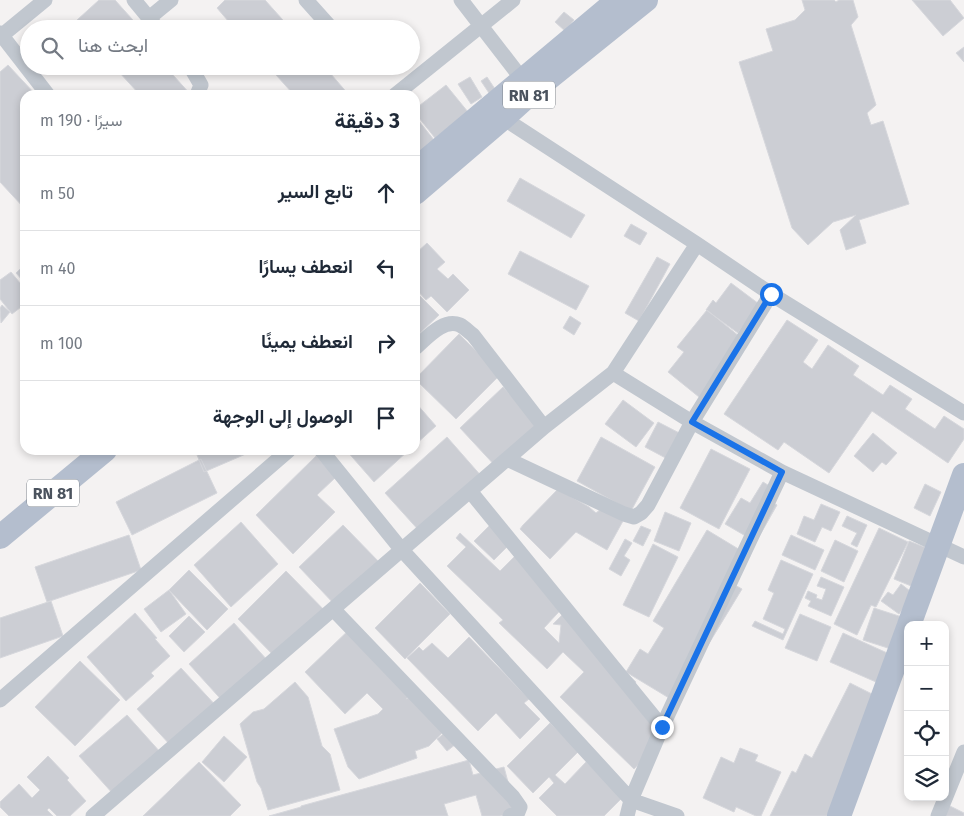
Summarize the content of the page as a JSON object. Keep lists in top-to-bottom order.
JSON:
{
  "streets": {
    "main road": ["RN 81"]
  },
  "page": {
    "search": "ابحث هنا",
    "heading": ["3 دقيقة", "سيرًا · 190 m"],
    "list": [
      ["تابع السير", "50 m"],
      ["انعطف يسارًا", "40 m"],
      ["انعطف يمينًا", "100 m"],
      "الوصول إلى الوجهة"
    ],
    "map_buttons": ["+", "−"]
  }
}
